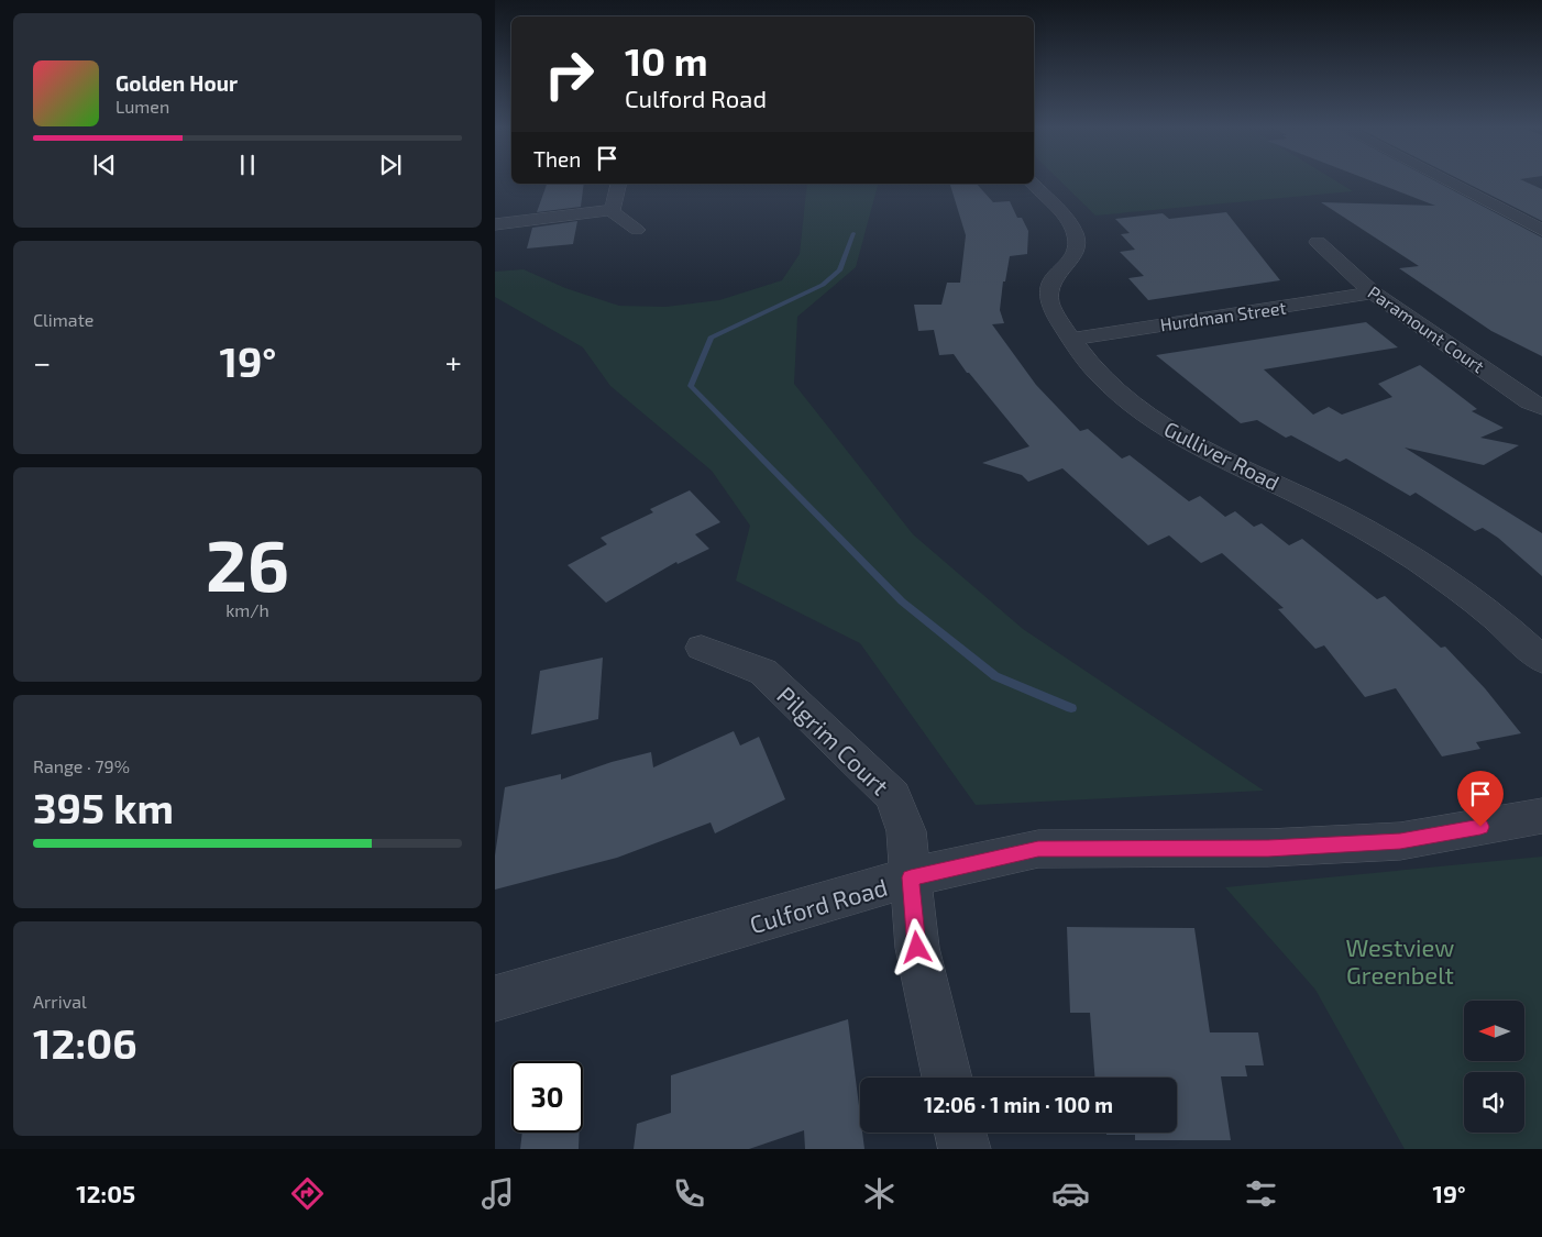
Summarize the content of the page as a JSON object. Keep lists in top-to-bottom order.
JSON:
{
  "streets": {
    "street": [
      "Hurdman Street",
      "Paramount Court",
      "Gulliver Road",
      "Pilgrim Court",
      "Culford Road"
    ]
  },
  "crossings": [
    ["Hurdman Street", "Paramount Court"],
    ["Hurdman Street", "Gulliver Road"],
    ["Pilgrim Court", "Culford Road"]
  ],
  "parks": ["Westview Greenbelt"],
  "north": "left",
  "page": {
    "turn": ["10 m", "Culford Road"],
    "song": ["Golden Hour", "Lumen"],
    "then": "Then",
    "tile": [
      "Climate",
      ["26", "km/h"],
      ["Range · 79%", "395 km"],
      ["Arrival", "12:06"]
    ],
    "heat": ["−", "19°", "+"],
    "limit": "30",
    "trip": "12:06 · 1 min · 100 m",
    "tabs": ["12:05", "19°"]
  }
}
